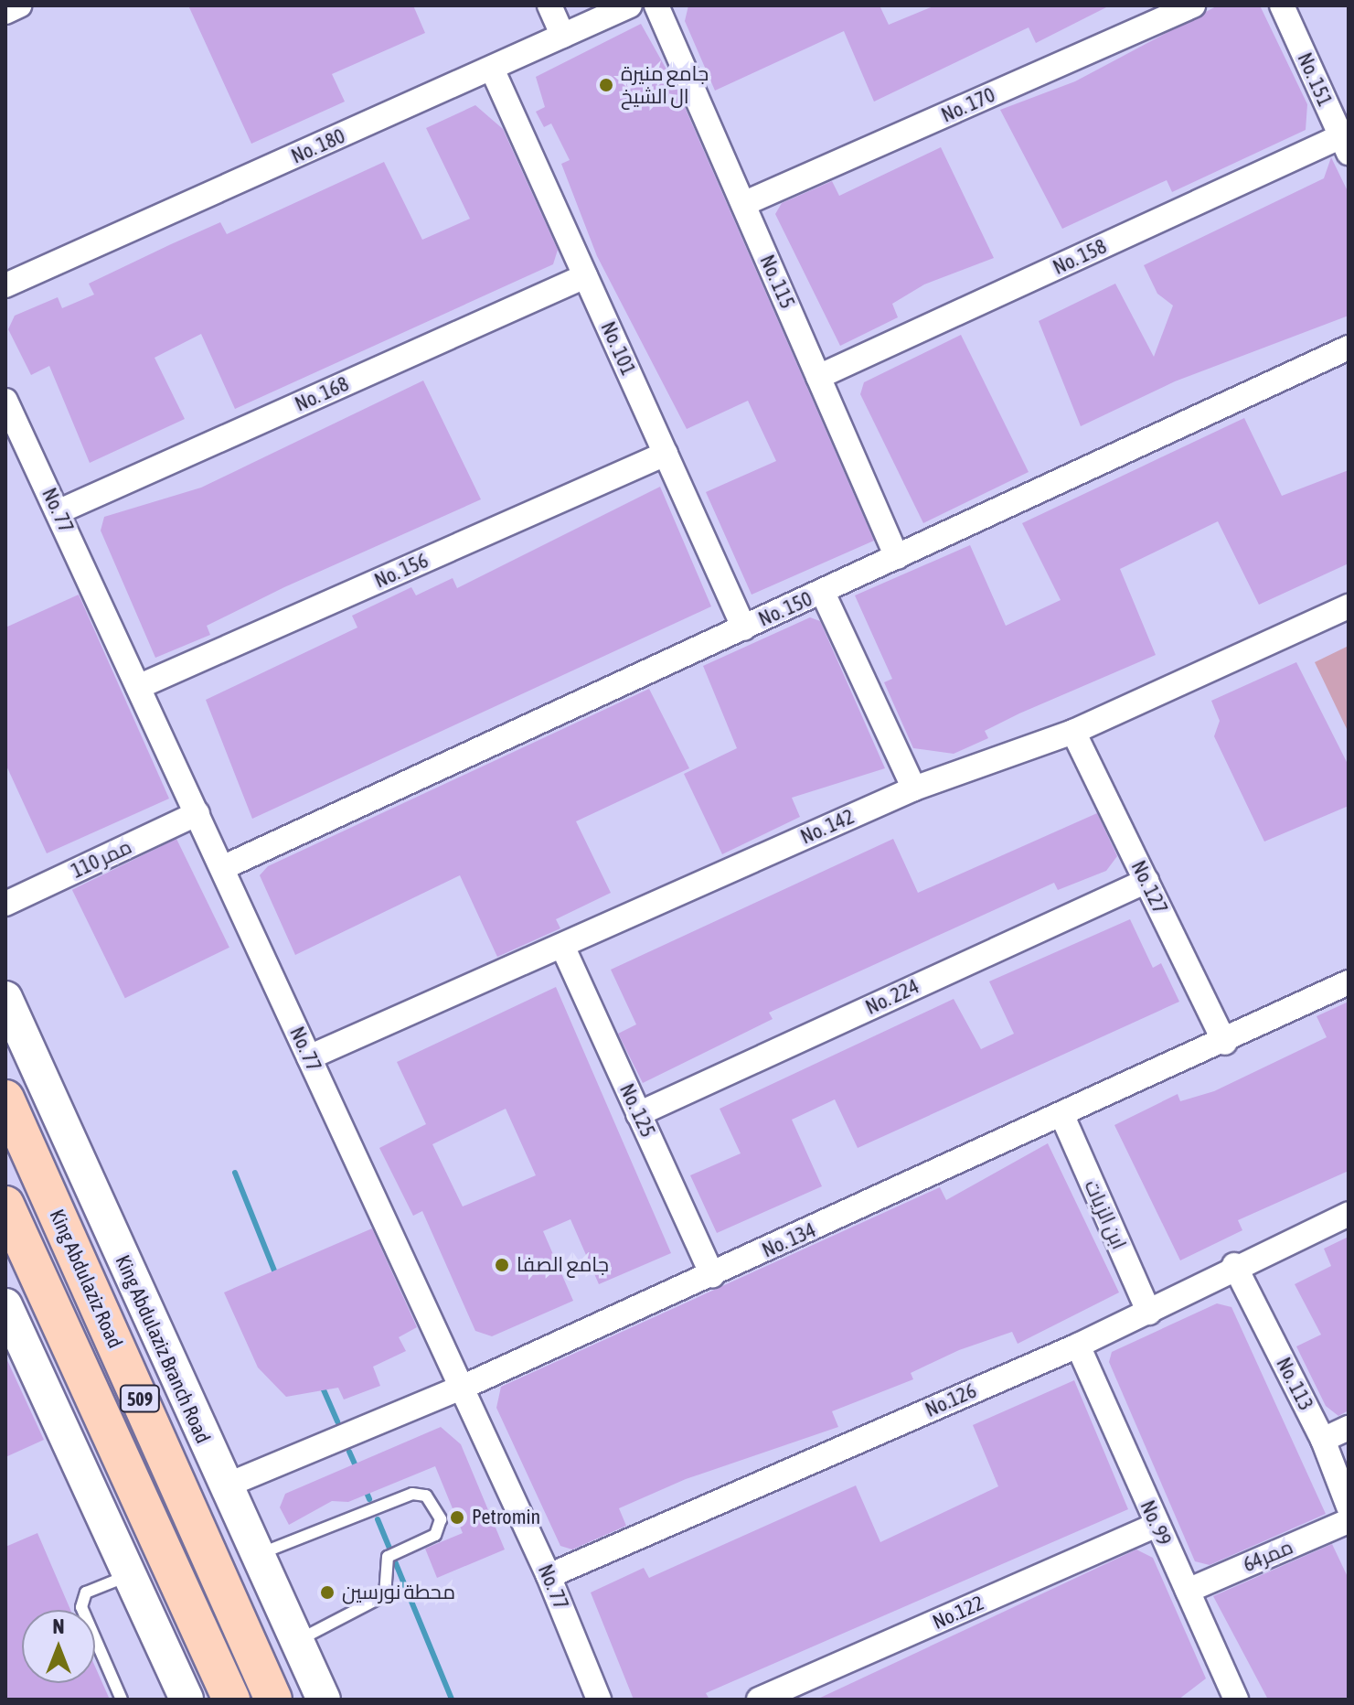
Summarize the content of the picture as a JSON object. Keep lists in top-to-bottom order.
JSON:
{
  "streets": {
    "main road": ["King Abdulaziz Road", "King Abdulaziz Branch Road", "509"],
    "street": [
      "No. 151",
      "No. 170",
      "No. 180",
      "No. 158",
      "No. 115",
      "No. 101",
      "No. 168",
      "No. 77",
      "No. 156",
      "No. 150",
      "No. 142",
      "110 ممر",
      "No. 127",
      "No. 224",
      "No. 125",
      "ابن الزيات",
      "No. 134",
      "No. 113",
      "No.126",
      "No. 99",
      "ممر64",
      "No.122"
    ]
  },
  "crossings": [
    ["No. 151", "No. 158"],
    ["No. 170", "No. 115"],
    ["No. 180", "No. 101"],
    ["No. 158", "No. 115"],
    ["No. 115", "No. 150"],
    ["No. 101", "No. 168"],
    ["No. 101", "No. 156"],
    ["No. 101", "No. 150"],
    ["No. 168", "No. 77"],
    ["No. 77", "No. 156"],
    ["No. 77", "No. 150"],
    ["No. 77", "No. 142"],
    ["No. 77", "110 ممر"],
    ["No. 77", "No. 134"],
    ["No. 77", "No.126"],
    ["No. 142", "No. 127"],
    ["No. 142", "No. 125"],
    ["No. 127", "No. 224"],
    ["No. 127", "No. 134"],
    ["No. 224", "No. 125"],
    ["No. 125", "No. 134"],
    ["ابن الزيات", "No. 134"],
    ["ابن الزيات", "No.126"],
    ["No. 134", "King Abdulaziz Branch Road"],
    ["No. 113", "No.126"],
    ["No.126", "No. 99"],
    ["No. 99", "ممر64"],
    ["No. 99", "No.122"]
  ],
  "places": [
    "جامع منيرة ال الشيخ",
    "جامع الصفا",
    "Petromin",
    "محطة نورسين"
  ],
  "north": "top"
}
